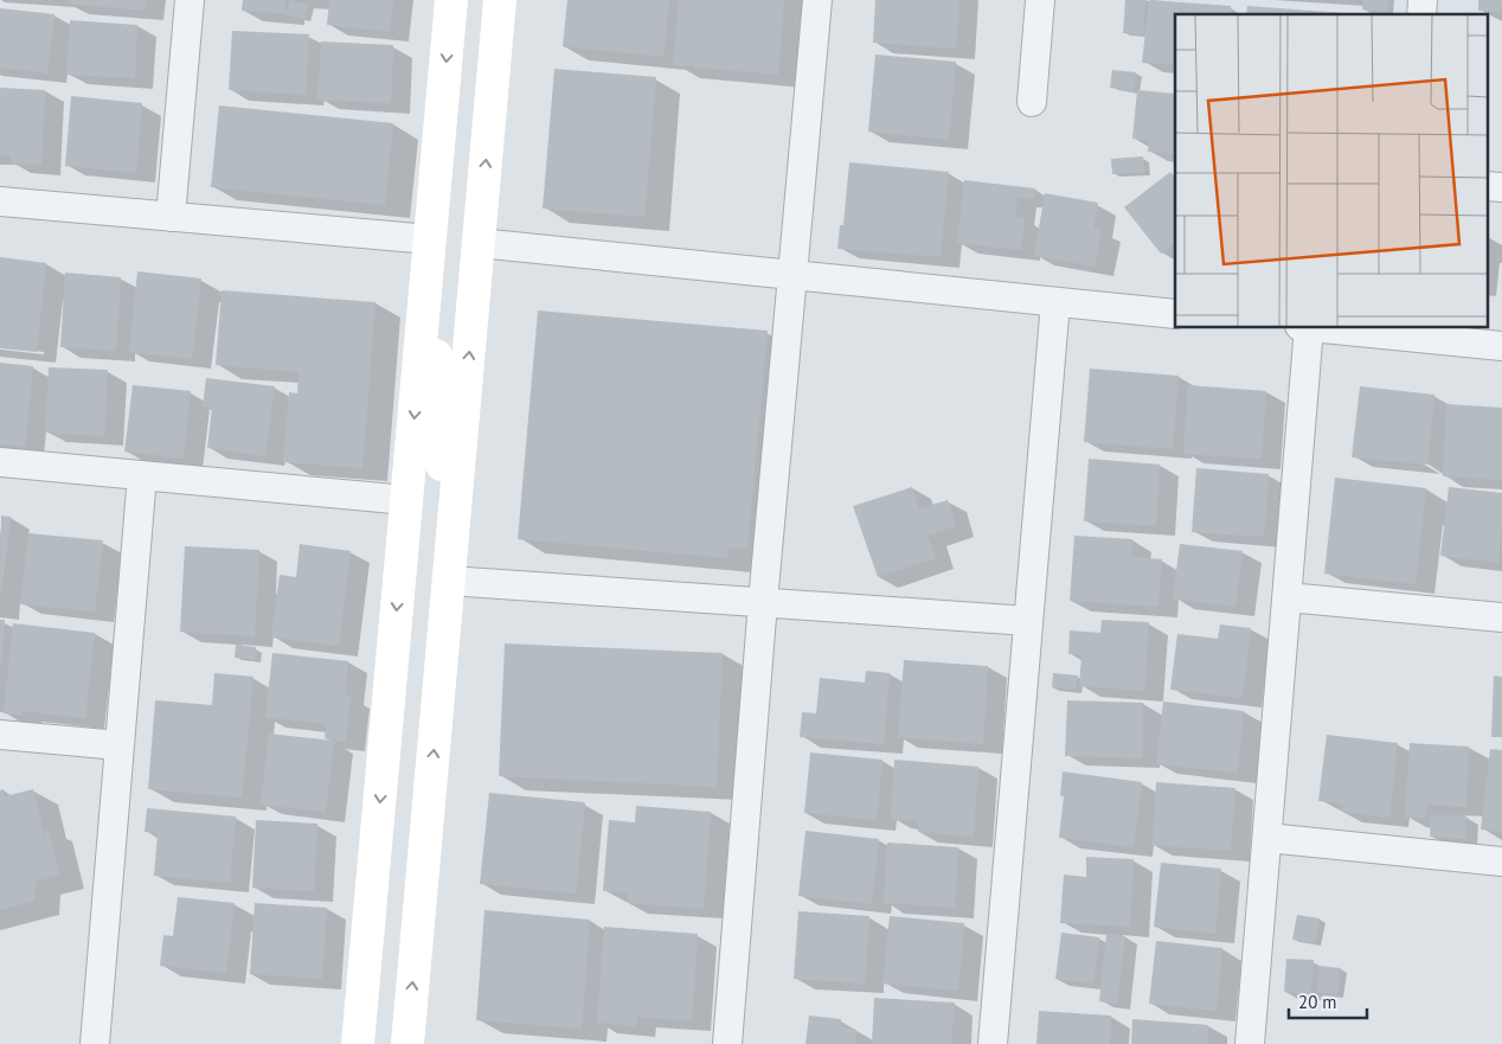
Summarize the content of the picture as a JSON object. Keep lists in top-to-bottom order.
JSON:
{
  "scale_bar": "20 m"
}
